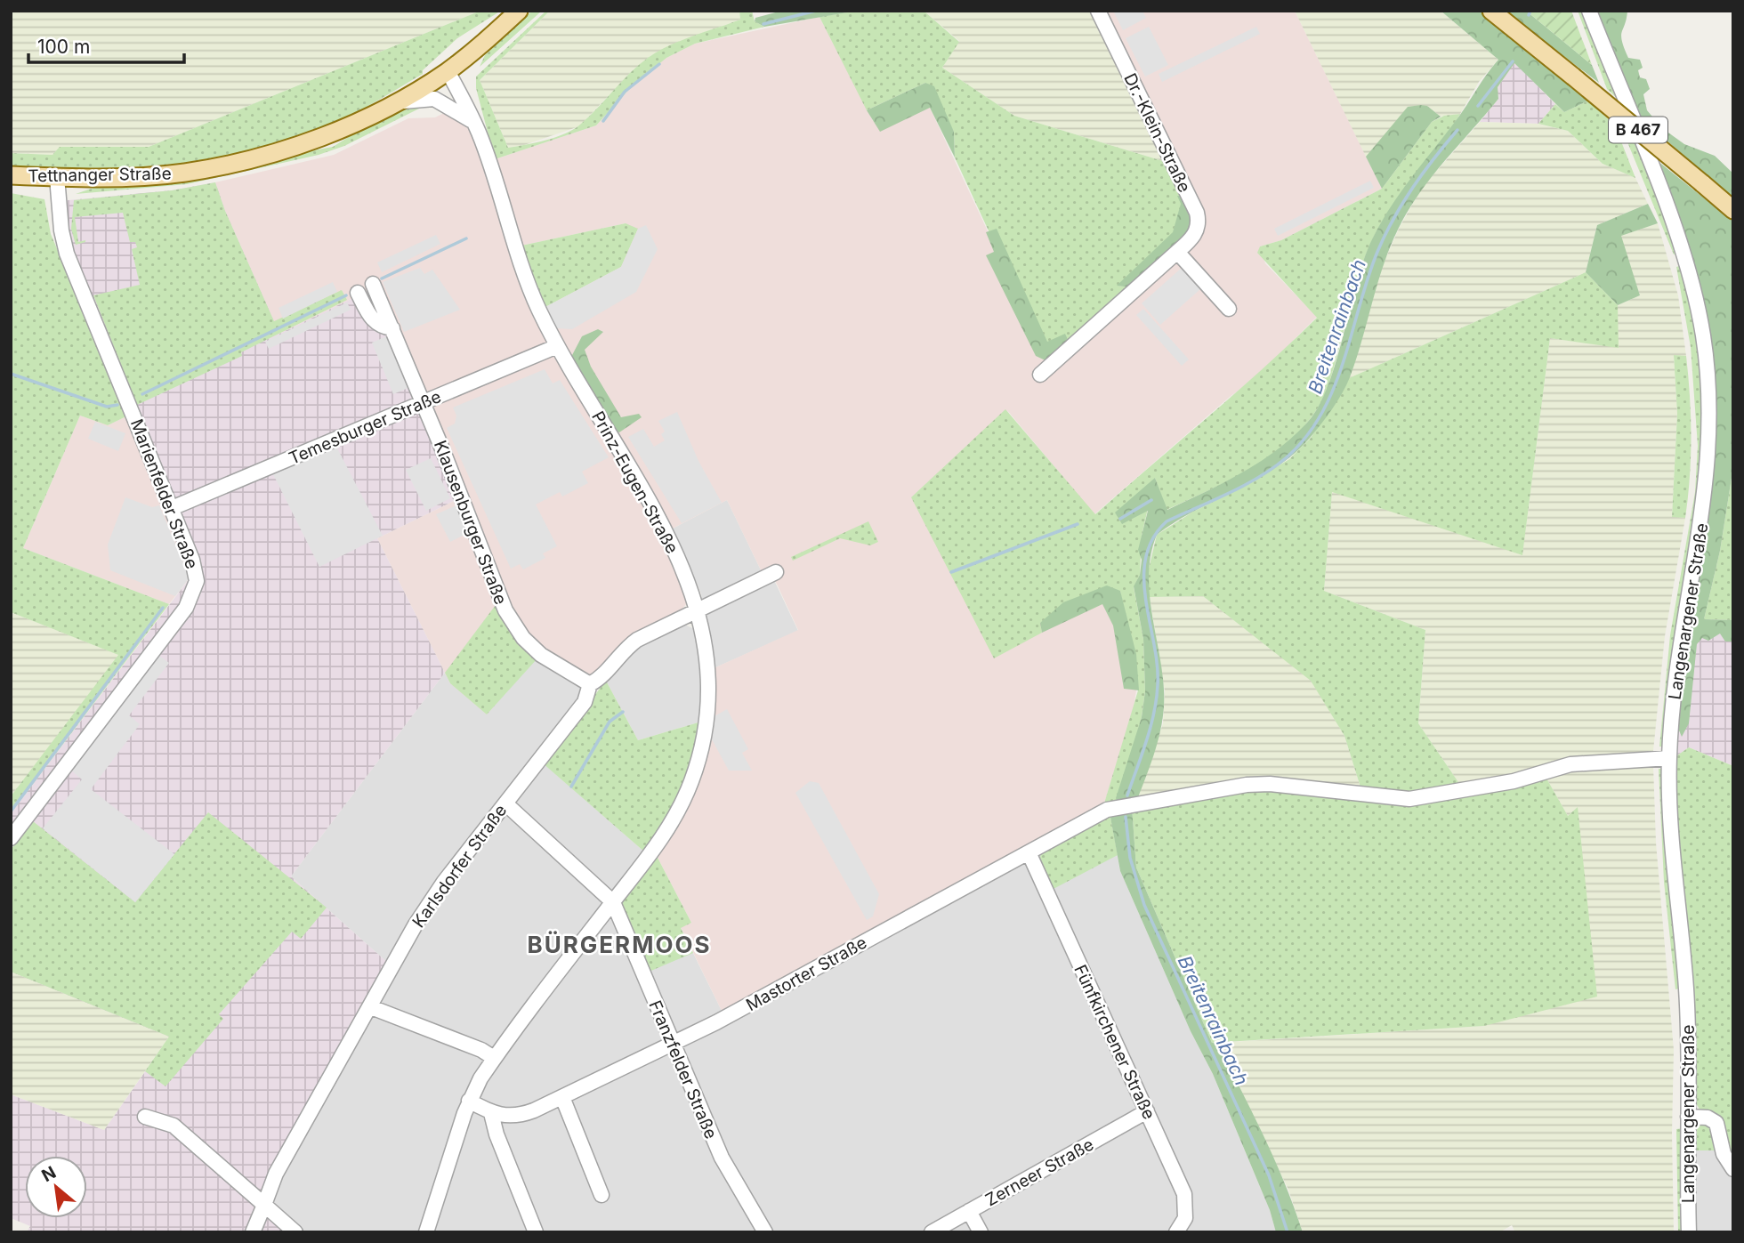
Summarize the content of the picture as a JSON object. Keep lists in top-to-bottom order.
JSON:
{
  "streets": {
    "main road": ["B 467", "Tettnanger Straße"],
    "street": [
      "Dr.-Klein-Straße",
      "Temesburger Straße",
      "Prinz-Eugen-Straße",
      "Marienfelder Straße",
      "Klausenburger Straße",
      "Langenargener Straße",
      "Karlsdorfer Straße",
      "Mastorter Straße",
      "Fünfkirchener Straße",
      "Franzfelder Straße",
      "Zerneer Straße"
    ]
  },
  "crossings": [
    ["Tettnanger Straße", "Prinz-Eugen-Straße"],
    ["Tettnanger Straße", "Marienfelder Straße"],
    ["Temesburger Straße", "Prinz-Eugen-Straße"],
    ["Temesburger Straße", "Marienfelder Straße"],
    ["Temesburger Straße", "Klausenburger Straße"],
    ["Prinz-Eugen-Straße", "Karlsdorfer Straße"],
    ["Prinz-Eugen-Straße", "Mastorter Straße"],
    ["Prinz-Eugen-Straße", "Franzfelder Straße"],
    ["Klausenburger Straße", "Karlsdorfer Straße"],
    ["Langenargener Straße", "Mastorter Straße"],
    ["Mastorter Straße", "Fünfkirchener Straße"],
    ["Mastorter Straße", "Franzfelder Straße"],
    ["Fünfkirchener Straße", "Zerneer Straße"]
  ],
  "districts": ["BÜRGERMOOS"],
  "water": ["Breitenrainbach"],
  "scale_bar": "100 m",
  "north": "top left"
}
